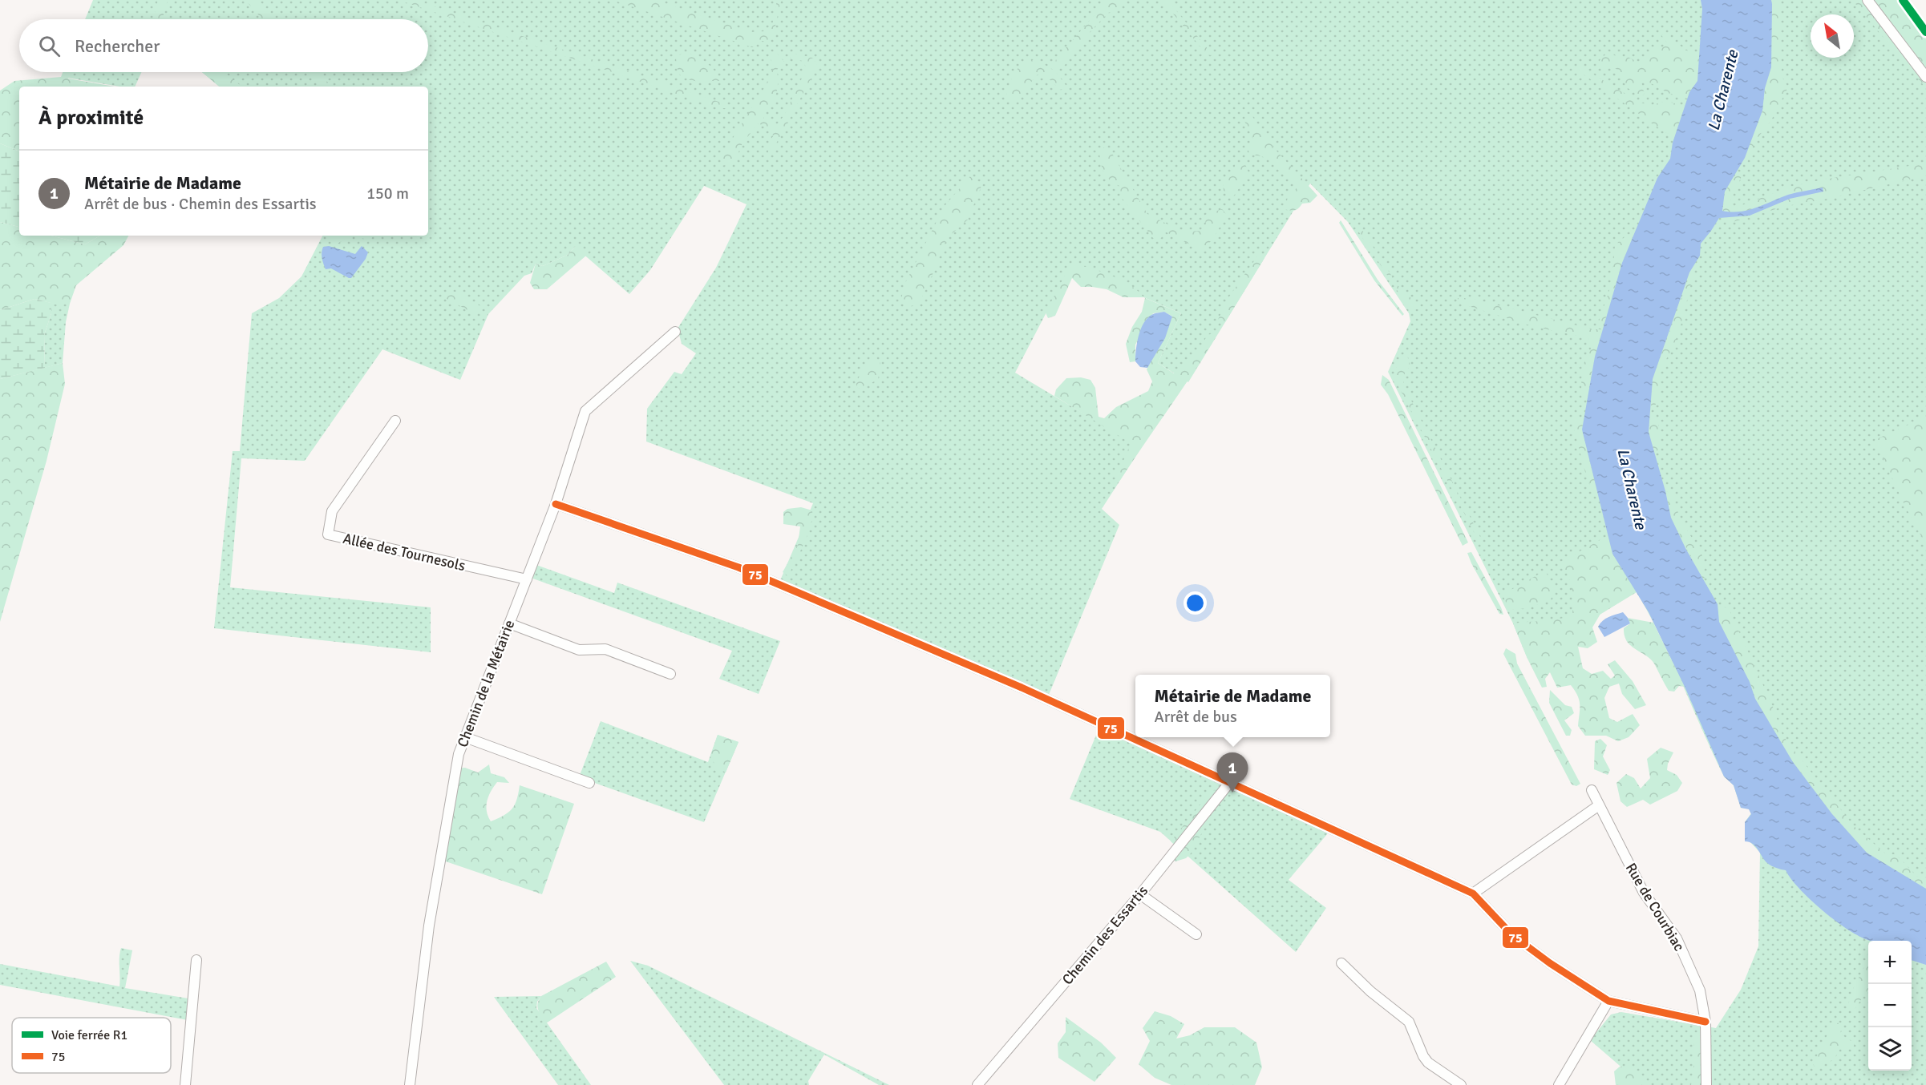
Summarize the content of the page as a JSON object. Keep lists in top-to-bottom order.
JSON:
{
  "streets": {
    "street": [
      "Allée des Tournesols",
      "Chemin de la Métairie",
      "Rue de Courbiac",
      "Chemin des Essartis"
    ]
  },
  "crossings": [
    ["Allée des Tournesols", "Chemin de la Métairie"]
  ],
  "water": ["La Charente"],
  "lines": ["rail line R1", "transit line 75"],
  "legend": ["Voie ferrée R1", "75"],
  "north": "top left",
  "page": {
    "search": "Rechercher",
    "heading": "À proximité",
    "list": [
      {
        "mark": "1",
        "name": "Métairie de Madame",
        "note": "Arrêt de bus · Chemin des Essartis",
        "value": "150 m"
      }
    ],
    "popup": ["Métairie de Madame", "Arrêt de bus"],
    "pins": "1",
    "map_buttons": ["+", "−"]
  }
}
